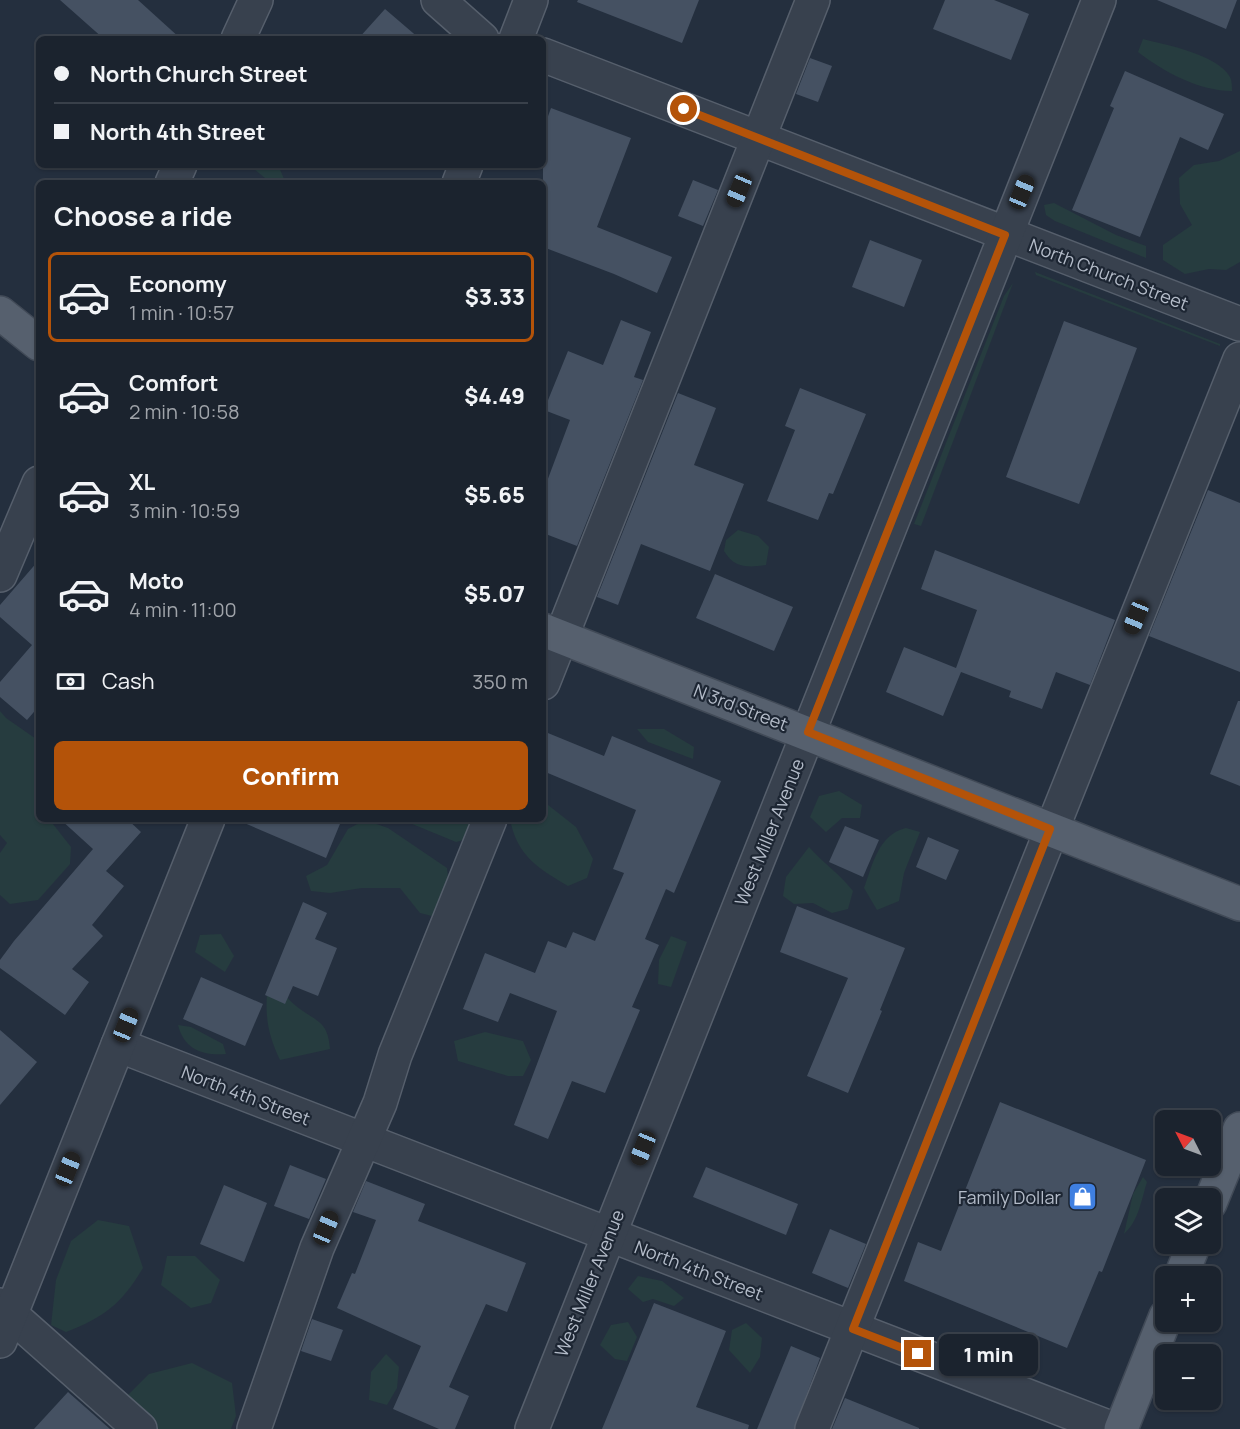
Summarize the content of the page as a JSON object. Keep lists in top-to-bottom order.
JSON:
{
  "streets": {
    "main road": ["N 3rd Street"],
    "street": ["North Church Street", "West Miller Avenue", "North 4th Street"]
  },
  "crossings": [
    ["North Church Street", "West Miller Avenue"],
    ["N 3rd Street", "West Miller Avenue"],
    ["West Miller Avenue", "North 4th Street"]
  ],
  "places": {
    "shop": ["Family Dollar"]
  },
  "north": "top left",
  "page": {
    "banner": ["North Church Street", "North 4th Street"],
    "heading": "Choose a ride",
    "list": [
      {
        "name": "Economy",
        "note": "1 min · 10:57",
        "value": "$3.33"
      },
      {
        "name": "Comfort",
        "note": "2 min · 10:58",
        "value": "$4.49"
      },
      {
        "name": "XL",
        "note": "3 min · 10:59",
        "value": "$5.65"
      },
      {
        "name": "Moto",
        "note": "4 min · 11:00",
        "value": "$5.07"
      }
    ],
    "pay": ["Cash", "350 m"],
    "buttons": "Confirm",
    "map_buttons": ["+", "−"],
    "bubble": "1 min"
  }
}
